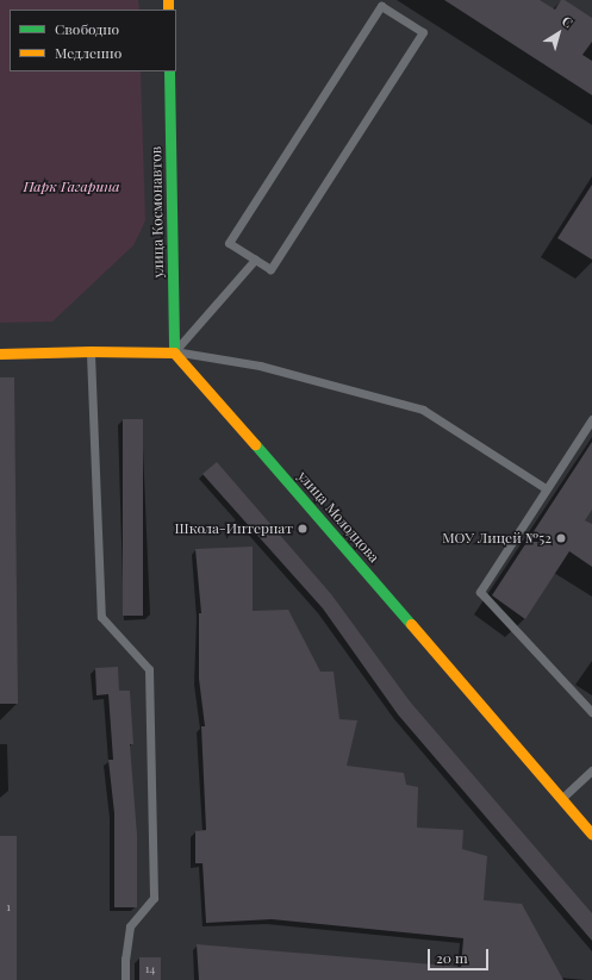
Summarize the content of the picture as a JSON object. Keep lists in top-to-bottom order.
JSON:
{
  "streets": {
    "street": ["улица Космонавтов", "улица Молодцова"]
  },
  "crossings": [
    ["улица Космонавтов", "улица Молодцова"]
  ],
  "parks": ["Парк Гагарина"],
  "places": ["Школа-Интернат", "МОУ Лицей №52"],
  "house_numbers": ["1", "14"],
  "legend": ["Свободно", "Медленно"],
  "scale_bar": "20 m",
  "north": "top right"
}
